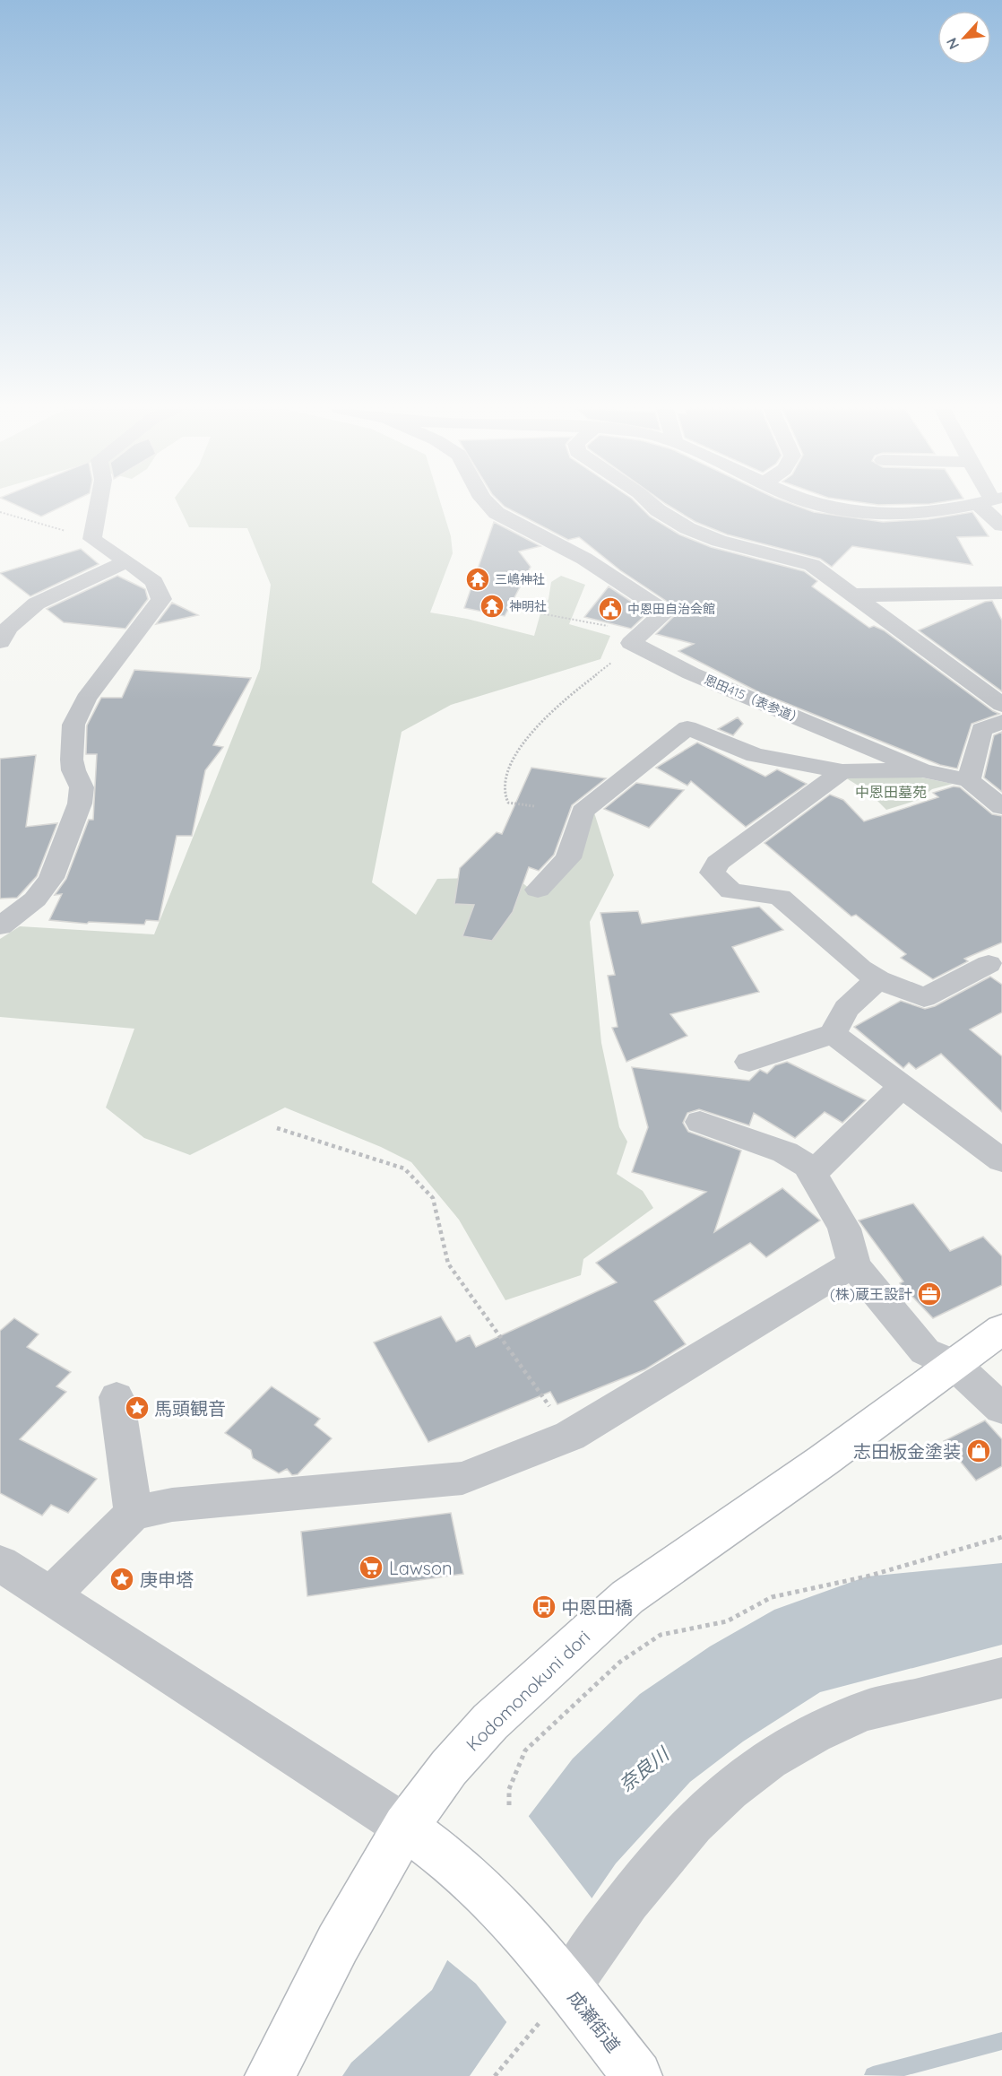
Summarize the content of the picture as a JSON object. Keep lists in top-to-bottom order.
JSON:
{
  "streets": {
    "main road": ["Kodomonokuni dori", "成瀬街道"],
    "street": ["恩田415（表参道）"]
  },
  "water": ["奈良川"],
  "parks": ["中恩田墓苑"],
  "places": {
    "temple": ["三嶋神社", "神明社"],
    "public building": ["中恩田自治会館"],
    "office": ["(株)蔵王設計"],
    "place": ["馬頭観音", "庚申塔"],
    "shop": ["志田板金塗装"],
    "supermarket": ["Lawson"],
    "bus stop": ["中恩田橋"]
  },
  "north": "bottom left"
}
